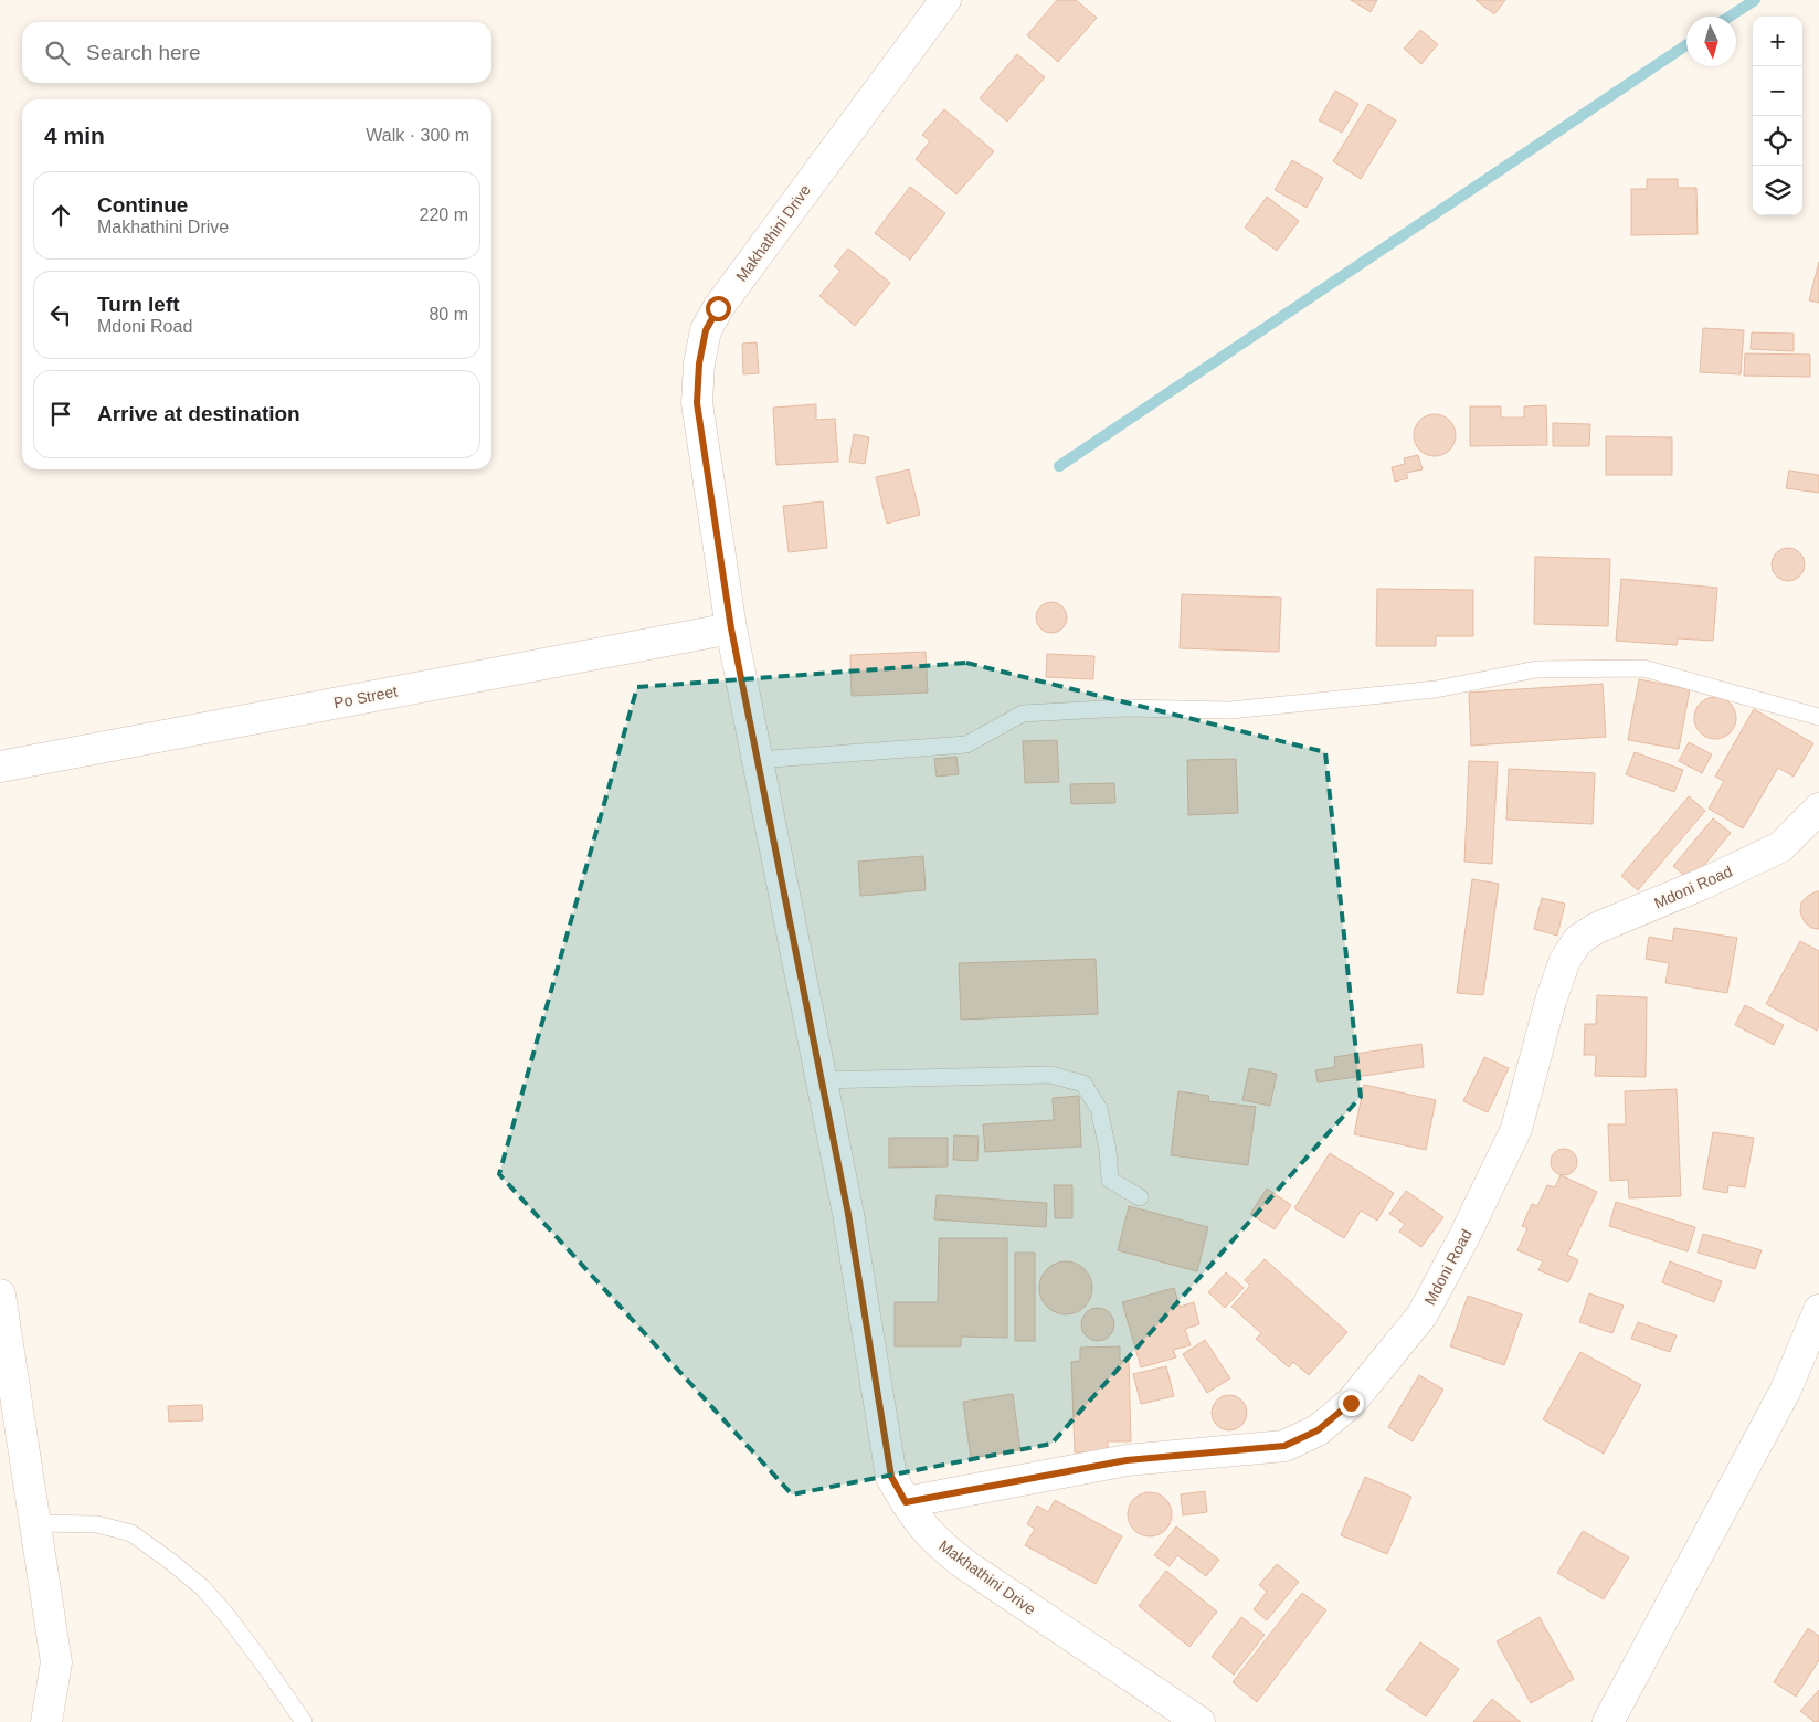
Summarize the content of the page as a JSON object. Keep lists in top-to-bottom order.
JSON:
{
  "streets": {
    "street": ["Makhathini Drive", "Po Street", "Mdoni Road"]
  },
  "crossings": [
    ["Makhathini Drive", "Po Street"],
    ["Makhathini Drive", "Mdoni Road"]
  ],
  "north": "bottom",
  "page": {
    "map_buttons": ["+", "−"],
    "search": "Search here",
    "heading": ["4 min", "Walk · 300 m"],
    "list": [
      ["Continue", "Makhathini Drive", "220 m"],
      ["Turn left", "Mdoni Road", "80 m"],
      "Arrive at destination"
    ]
  }
}
